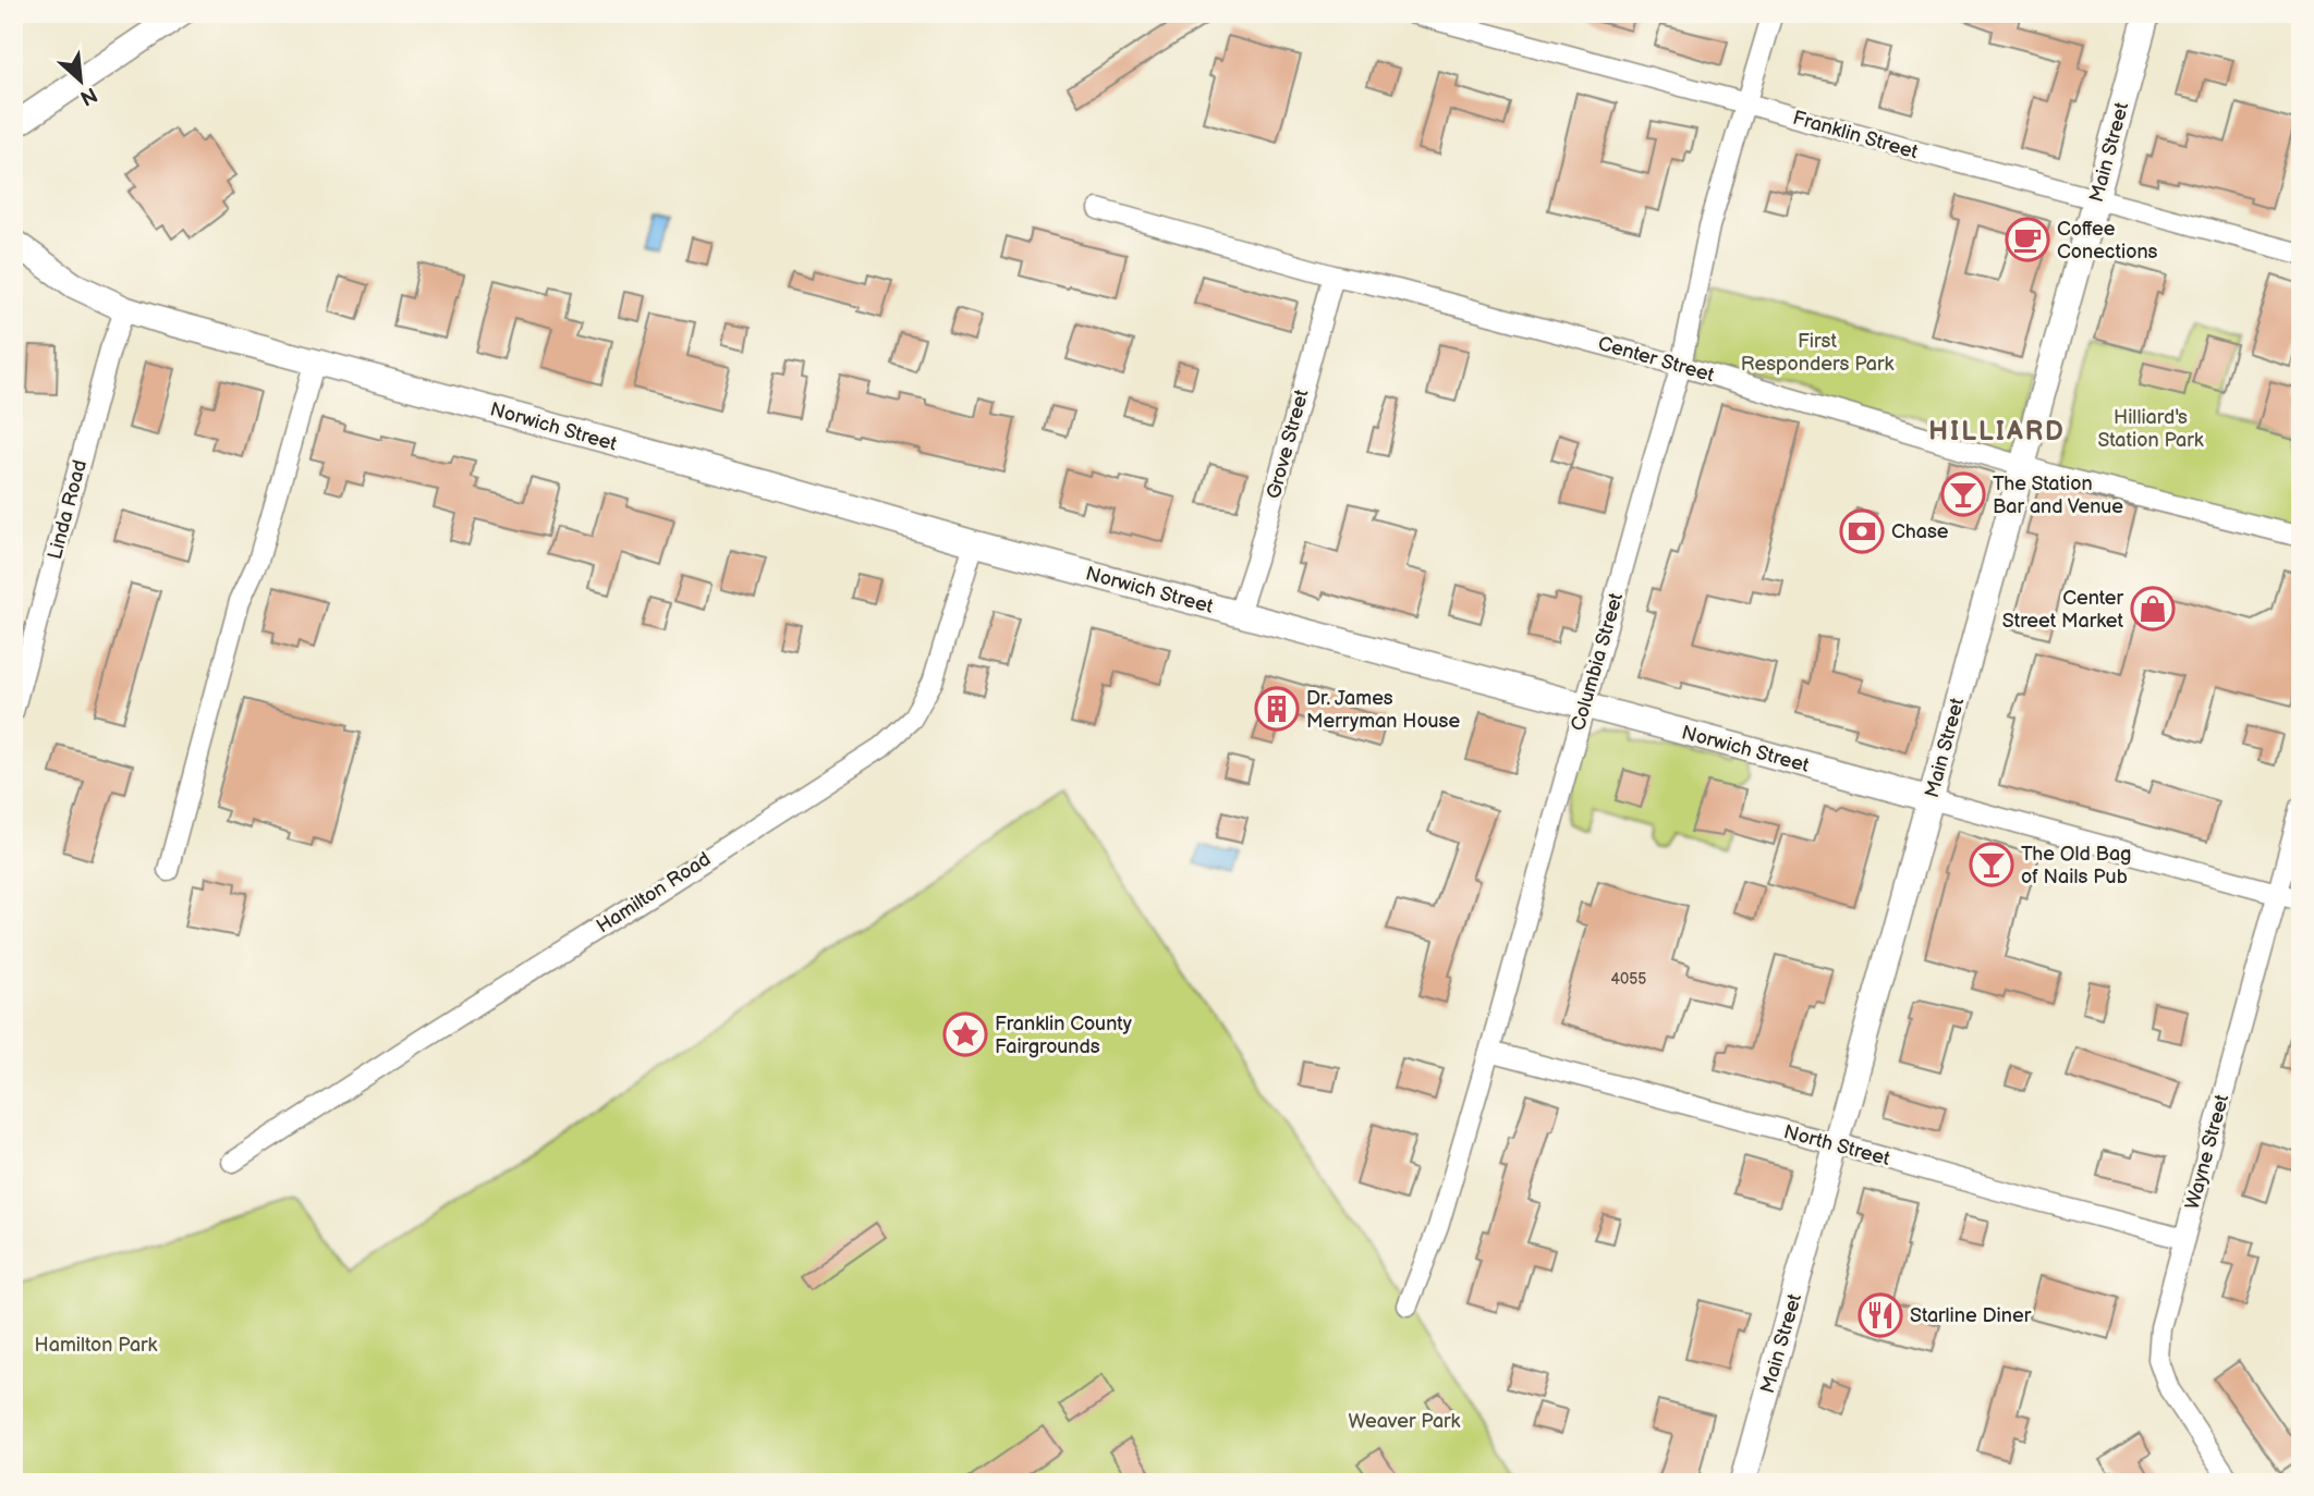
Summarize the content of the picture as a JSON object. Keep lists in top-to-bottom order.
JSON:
{
  "streets": {
    "main road": ["Main Street", "Norwich Street"],
    "street": [
      "Franklin Street",
      "Center Street",
      "Grove Street",
      "Linda Road",
      "Columbia Street",
      "Hamilton Road",
      "North Street",
      "Wayne Street"
    ]
  },
  "crossings": [
    ["Franklin Street", "Main Street"],
    ["Franklin Street", "Columbia Street"],
    ["Main Street", "Center Street"],
    ["Main Street", "Norwich Street"],
    ["Main Street", "North Street"],
    ["Center Street", "Grove Street"],
    ["Center Street", "Columbia Street"],
    ["Norwich Street", "Grove Street"],
    ["Norwich Street", "Linda Road"],
    ["Norwich Street", "Columbia Street"],
    ["Norwich Street", "Hamilton Road"],
    ["Norwich Street", "Wayne Street"],
    ["Columbia Street", "North Street"],
    ["North Street", "Wayne Street"]
  ],
  "districts": ["HILLIARD"],
  "parks": [
    "First Responders Park",
    "Hilliard's Station Park",
    "Hamilton Park",
    "Weaver Park"
  ],
  "places": {
    "cafe": ["Coffee Conections"],
    "bar": ["The Station Bar and Venue", "The Old Bag of Nails Pub"],
    "bank": ["Chase"],
    "shop": ["Center Street Market"],
    "building": ["Dr. James Merryman House"],
    "place": ["Franklin County Fairgrounds"],
    "restaurant": ["Starline Diner"]
  },
  "house_numbers": ["4055"],
  "north": "bottom right"
}
